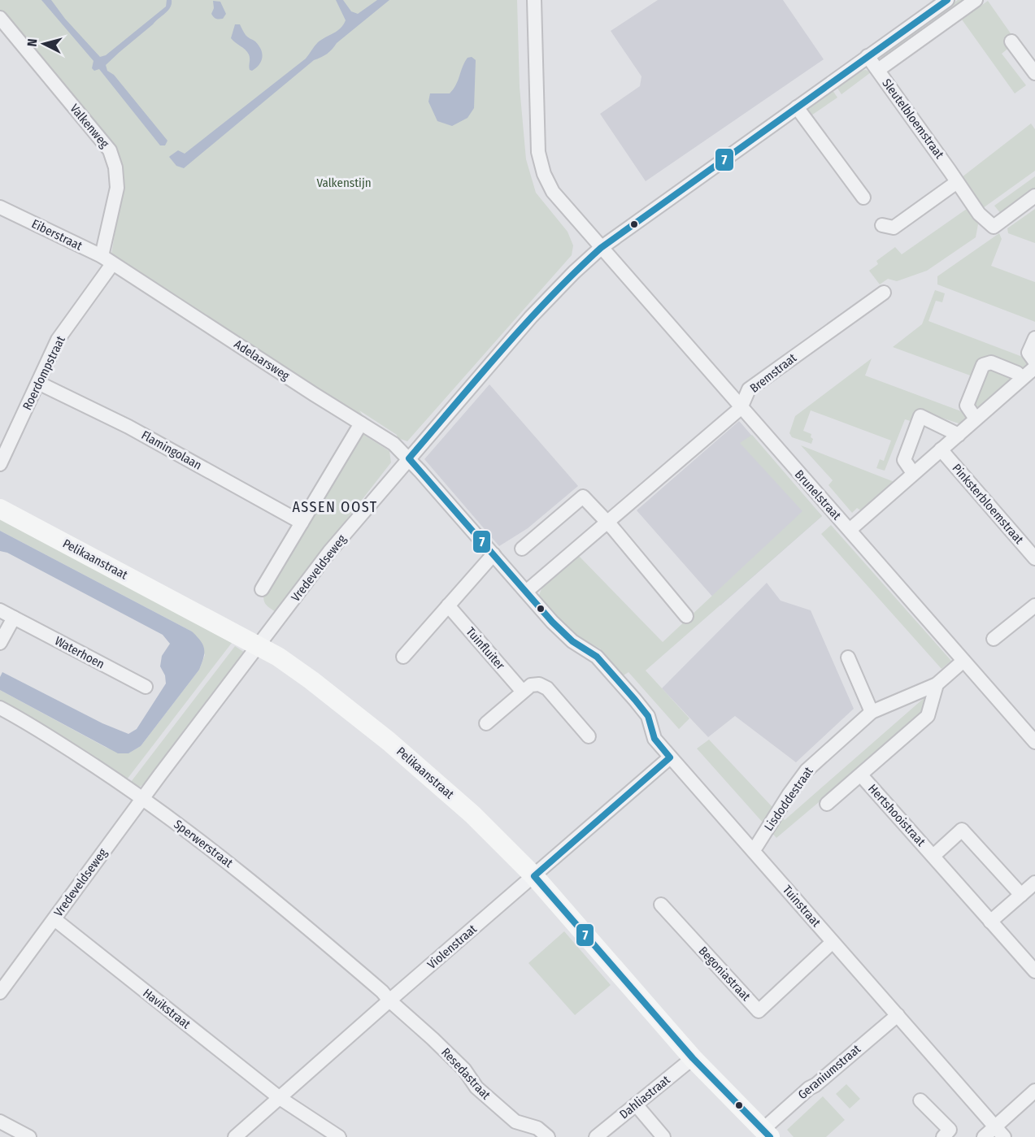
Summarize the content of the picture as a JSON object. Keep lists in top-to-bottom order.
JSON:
{
  "streets": {
    "street": [
      "Sleutelbloemstraat",
      "Valkenweg",
      "Eiberstraat",
      "Adelaarsweg",
      "Roerdompstraat",
      "Bremstraat",
      "Flamingolaan",
      "Brunelstraat",
      "Pinksterbloemstraat",
      "Pelikaanstraat",
      "Vredeveldseweg",
      "Tuinfluiter",
      "Waterhoen",
      "Lisdoddestraat",
      "Hertshooistraat",
      "Sperwerstraat",
      "Tuinstraat",
      "Violenstraat",
      "Begoniastraat",
      "Havikstraat",
      "Geraniumstraat",
      "Resedastraat",
      "Dahliastraat"
    ]
  },
  "crossings": [
    ["Sleutelbloemstraat", "Vredeveldseweg"],
    ["Valkenweg", "Eiberstraat"],
    ["Valkenweg", "Adelaarsweg"],
    ["Valkenweg", "Roerdompstraat"],
    ["Eiberstraat", "Adelaarsweg"],
    ["Eiberstraat", "Roerdompstraat"],
    ["Adelaarsweg", "Roerdompstraat"],
    ["Adelaarsweg", "Vredeveldseweg"],
    ["Adelaarsweg", "Tuinstraat"],
    ["Roerdompstraat", "Flamingolaan"],
    ["Bremstraat", "Brunelstraat"],
    ["Bremstraat", "Tuinstraat"],
    ["Brunelstraat", "Vredeveldseweg"],
    ["Brunelstraat", "Lisdoddestraat"],
    ["Pelikaanstraat", "Vredeveldseweg"],
    ["Pelikaanstraat", "Violenstraat"],
    ["Pelikaanstraat", "Geraniumstraat"],
    ["Pelikaanstraat", "Dahliastraat"],
    ["Vredeveldseweg", "Sperwerstraat"],
    ["Vredeveldseweg", "Tuinstraat"],
    ["Vredeveldseweg", "Havikstraat"],
    ["Lisdoddestraat", "Tuinstraat"],
    ["Sperwerstraat", "Violenstraat"],
    ["Sperwerstraat", "Resedastraat"],
    ["Tuinstraat", "Violenstraat"],
    ["Tuinstraat", "Begoniastraat"],
    ["Tuinstraat", "Geraniumstraat"],
    ["Violenstraat", "Havikstraat"],
    ["Violenstraat", "Resedastraat"]
  ],
  "districts": ["ASSEN OOST"],
  "parks": ["Valkenstijn"],
  "lines": ["transit line 7"],
  "north": "left"
}
